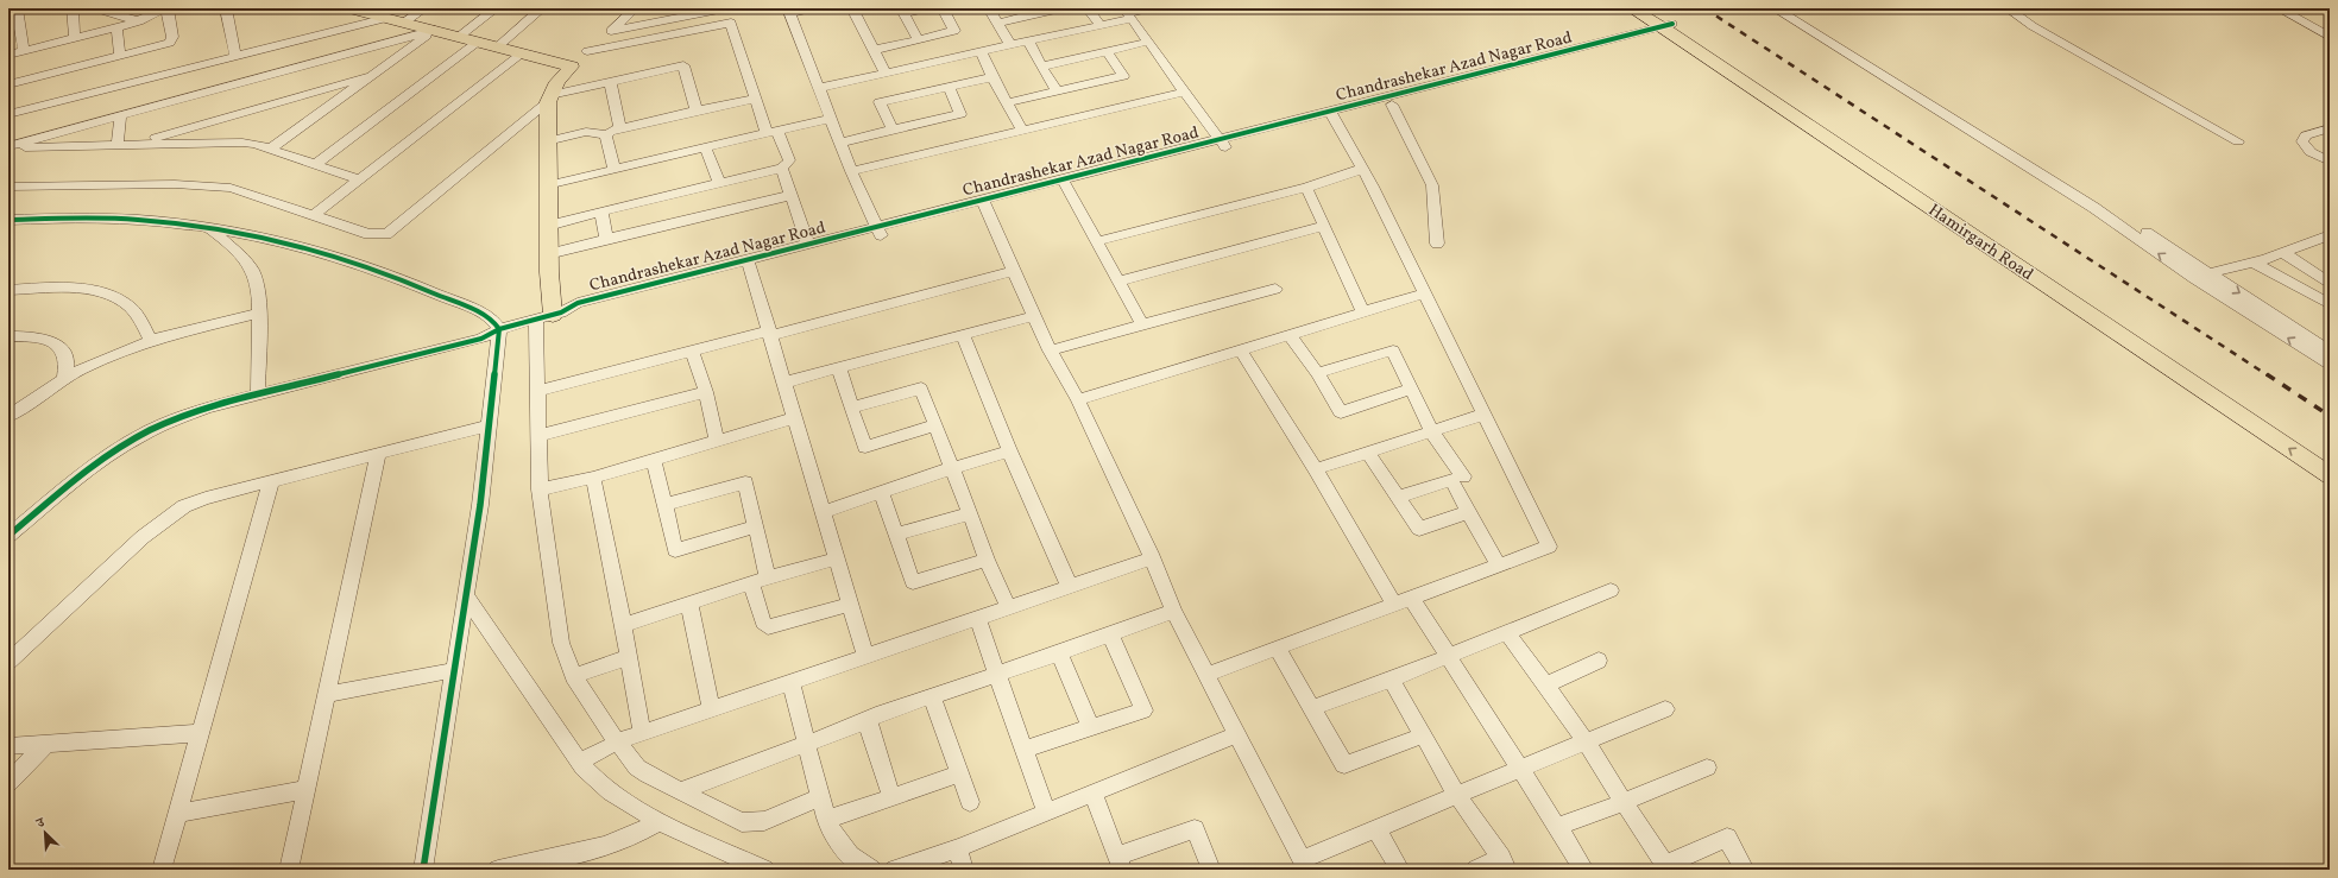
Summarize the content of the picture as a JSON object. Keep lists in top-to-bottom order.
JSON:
{
  "streets": {
    "main road": ["Hamirgarh Road"],
    "street": ["Chandrashekar Azad Nagar Road"]
  },
  "crossings": [
    ["Chandrashekar Azad Nagar Road", "Hamirgarh Road"]
  ],
  "north": "top left"
}
